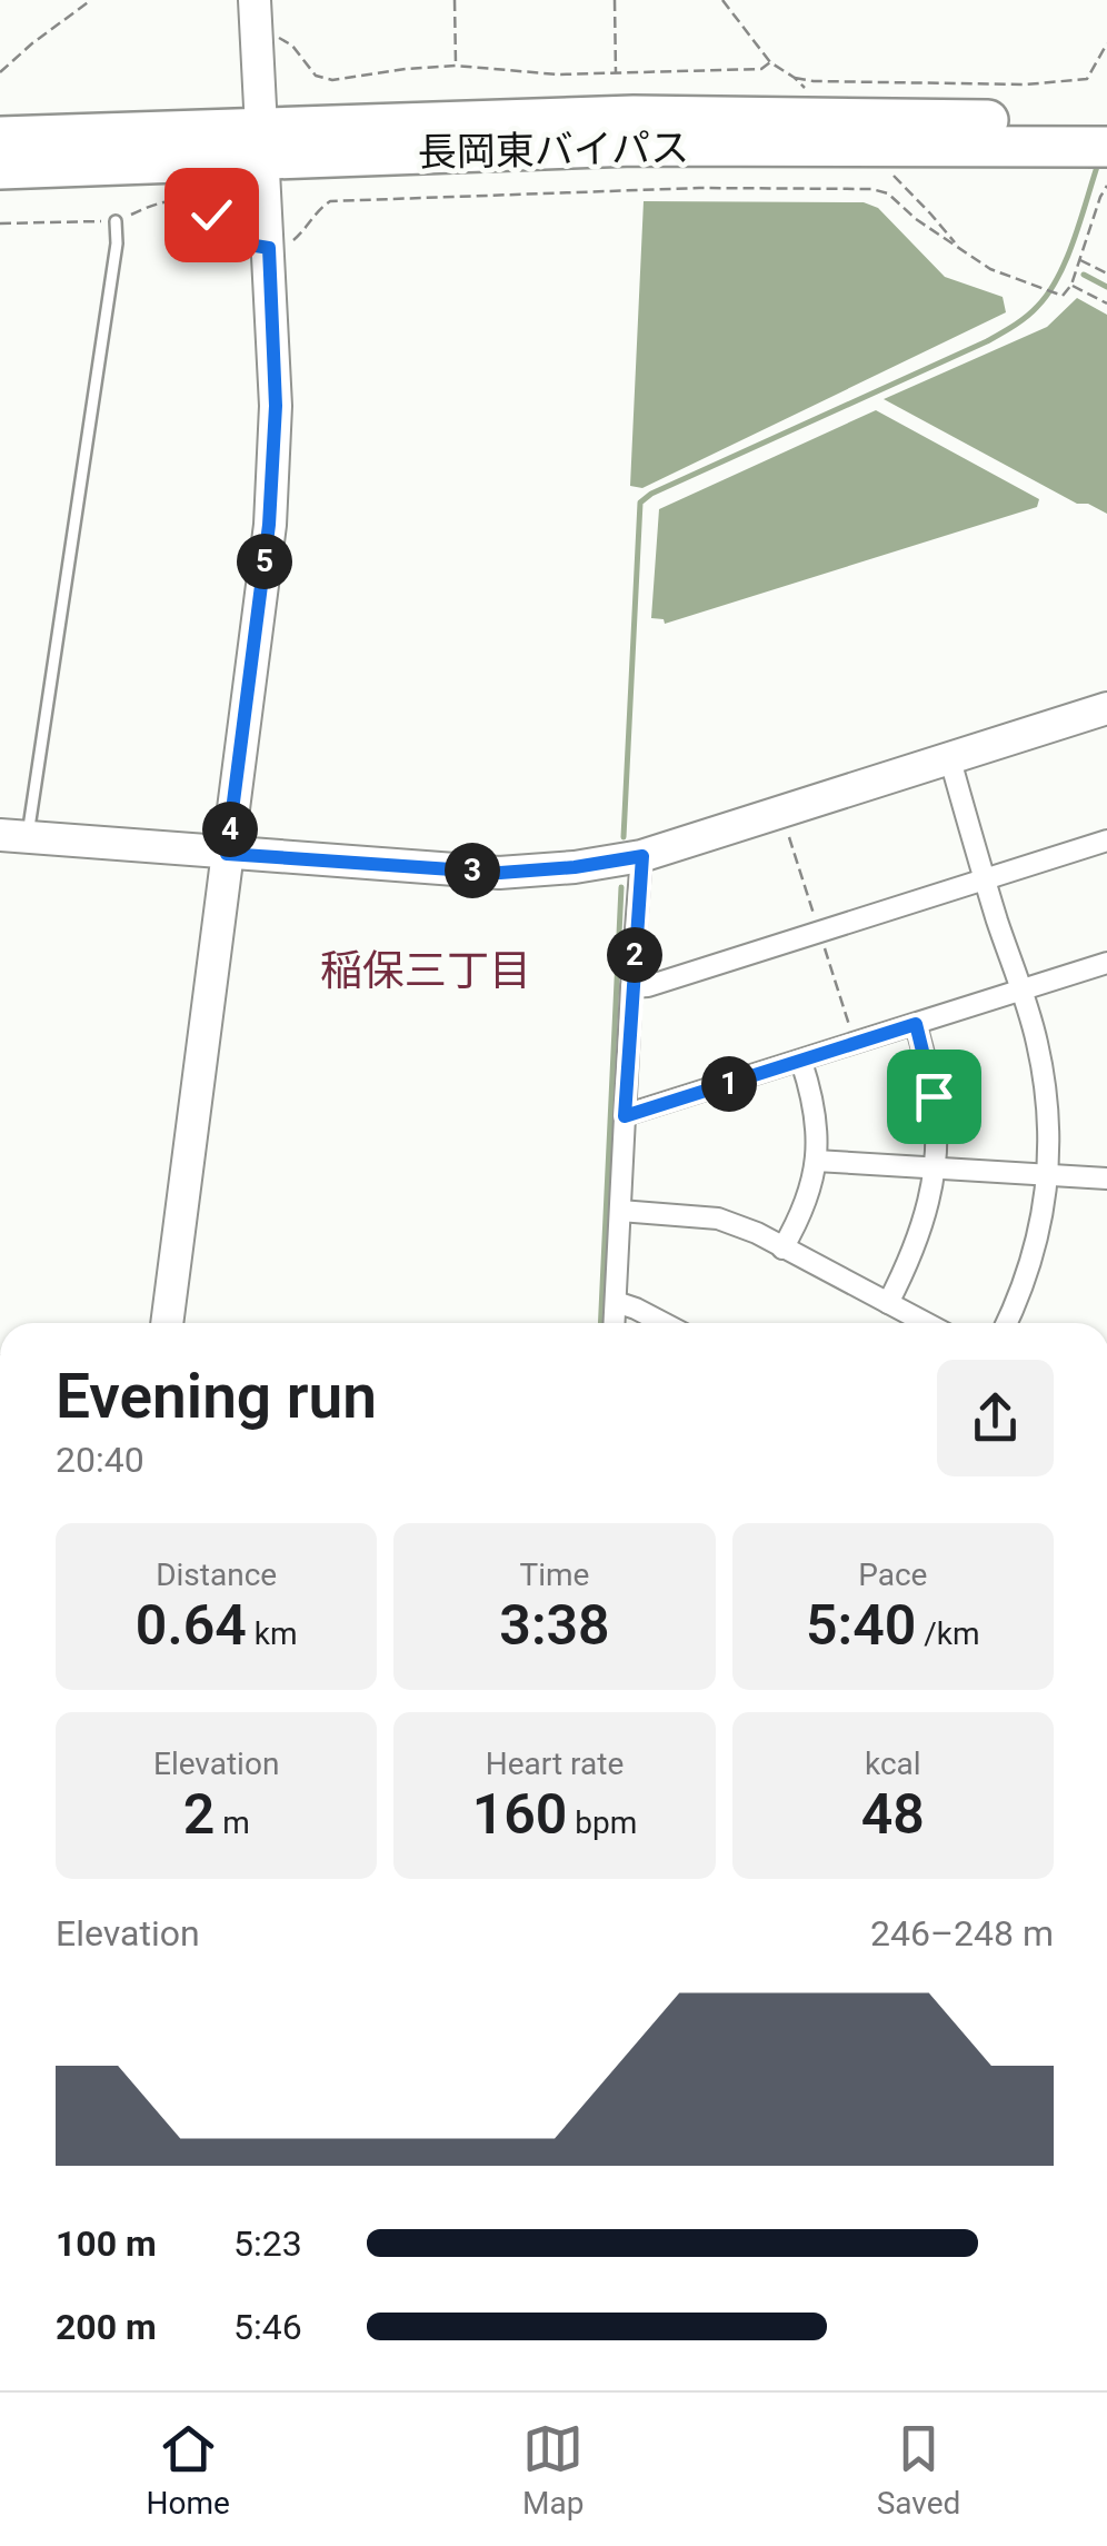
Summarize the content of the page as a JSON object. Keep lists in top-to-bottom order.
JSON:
{
  "streets": {
    "highway": ["長岡東バイパス"]
  },
  "districts": ["稲保三丁目"],
  "page": {
    "pins": [
      "5",
      "4",
      "3",
      "2",
      "1"
    ],
    "heading": ["Evening run", "20:40"],
    "stats": [
      ["Distance", "0.64 km"],
      ["Time", "3:38"],
      ["Pace", "5:40 /km"],
      ["Elevation", "2 m"],
      ["Heart rate", "160 bpm"],
      ["kcal", "48"]
    ],
    "chart": ["Elevation", "246–248 m"],
    "list": [
      {
        "name": "100 m",
        "note": "5:23"
      },
      {
        "name": "200 m",
        "note": "5:46"
      }
    ],
    "tabs": ["Home", "Map", "Saved"]
  }
}
